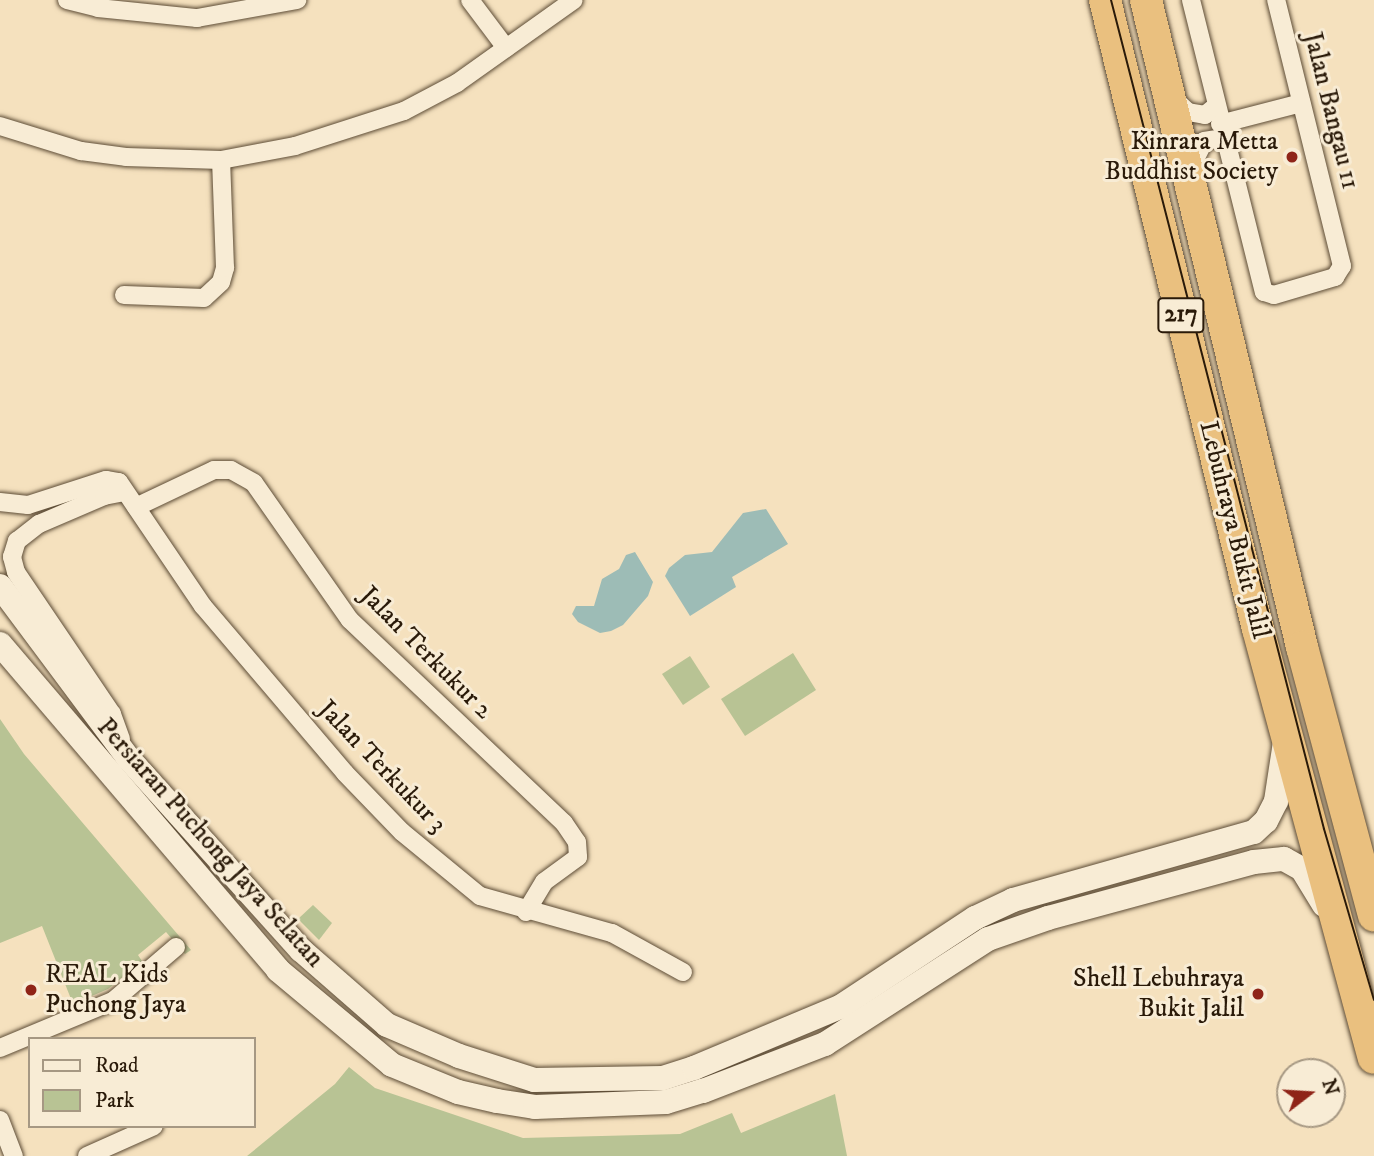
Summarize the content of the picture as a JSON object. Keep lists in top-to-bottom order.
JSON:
{
  "streets": {
    "highway": ["217", "Lebuhraya Bukit Jalil"],
    "main road": ["Persiaran Puchong Jaya Selatan"],
    "street": ["Jalan Bangau 11", "Jalan Terkukur 2", "Jalan Terkukur 3"]
  },
  "crossings": [
    ["Lebuhraya Bukit Jalil", "Persiaran Puchong Jaya Selatan"],
    ["Jalan Terkukur 2", "Jalan Terkukur 3"]
  ],
  "places": ["Kinrara Metta Buddhist Society", "REAL Kids Puchong Jaya", "Shell Lebuhraya Bukit Jalil"],
  "legend": ["Road", "Park"],
  "north": "right"
}
